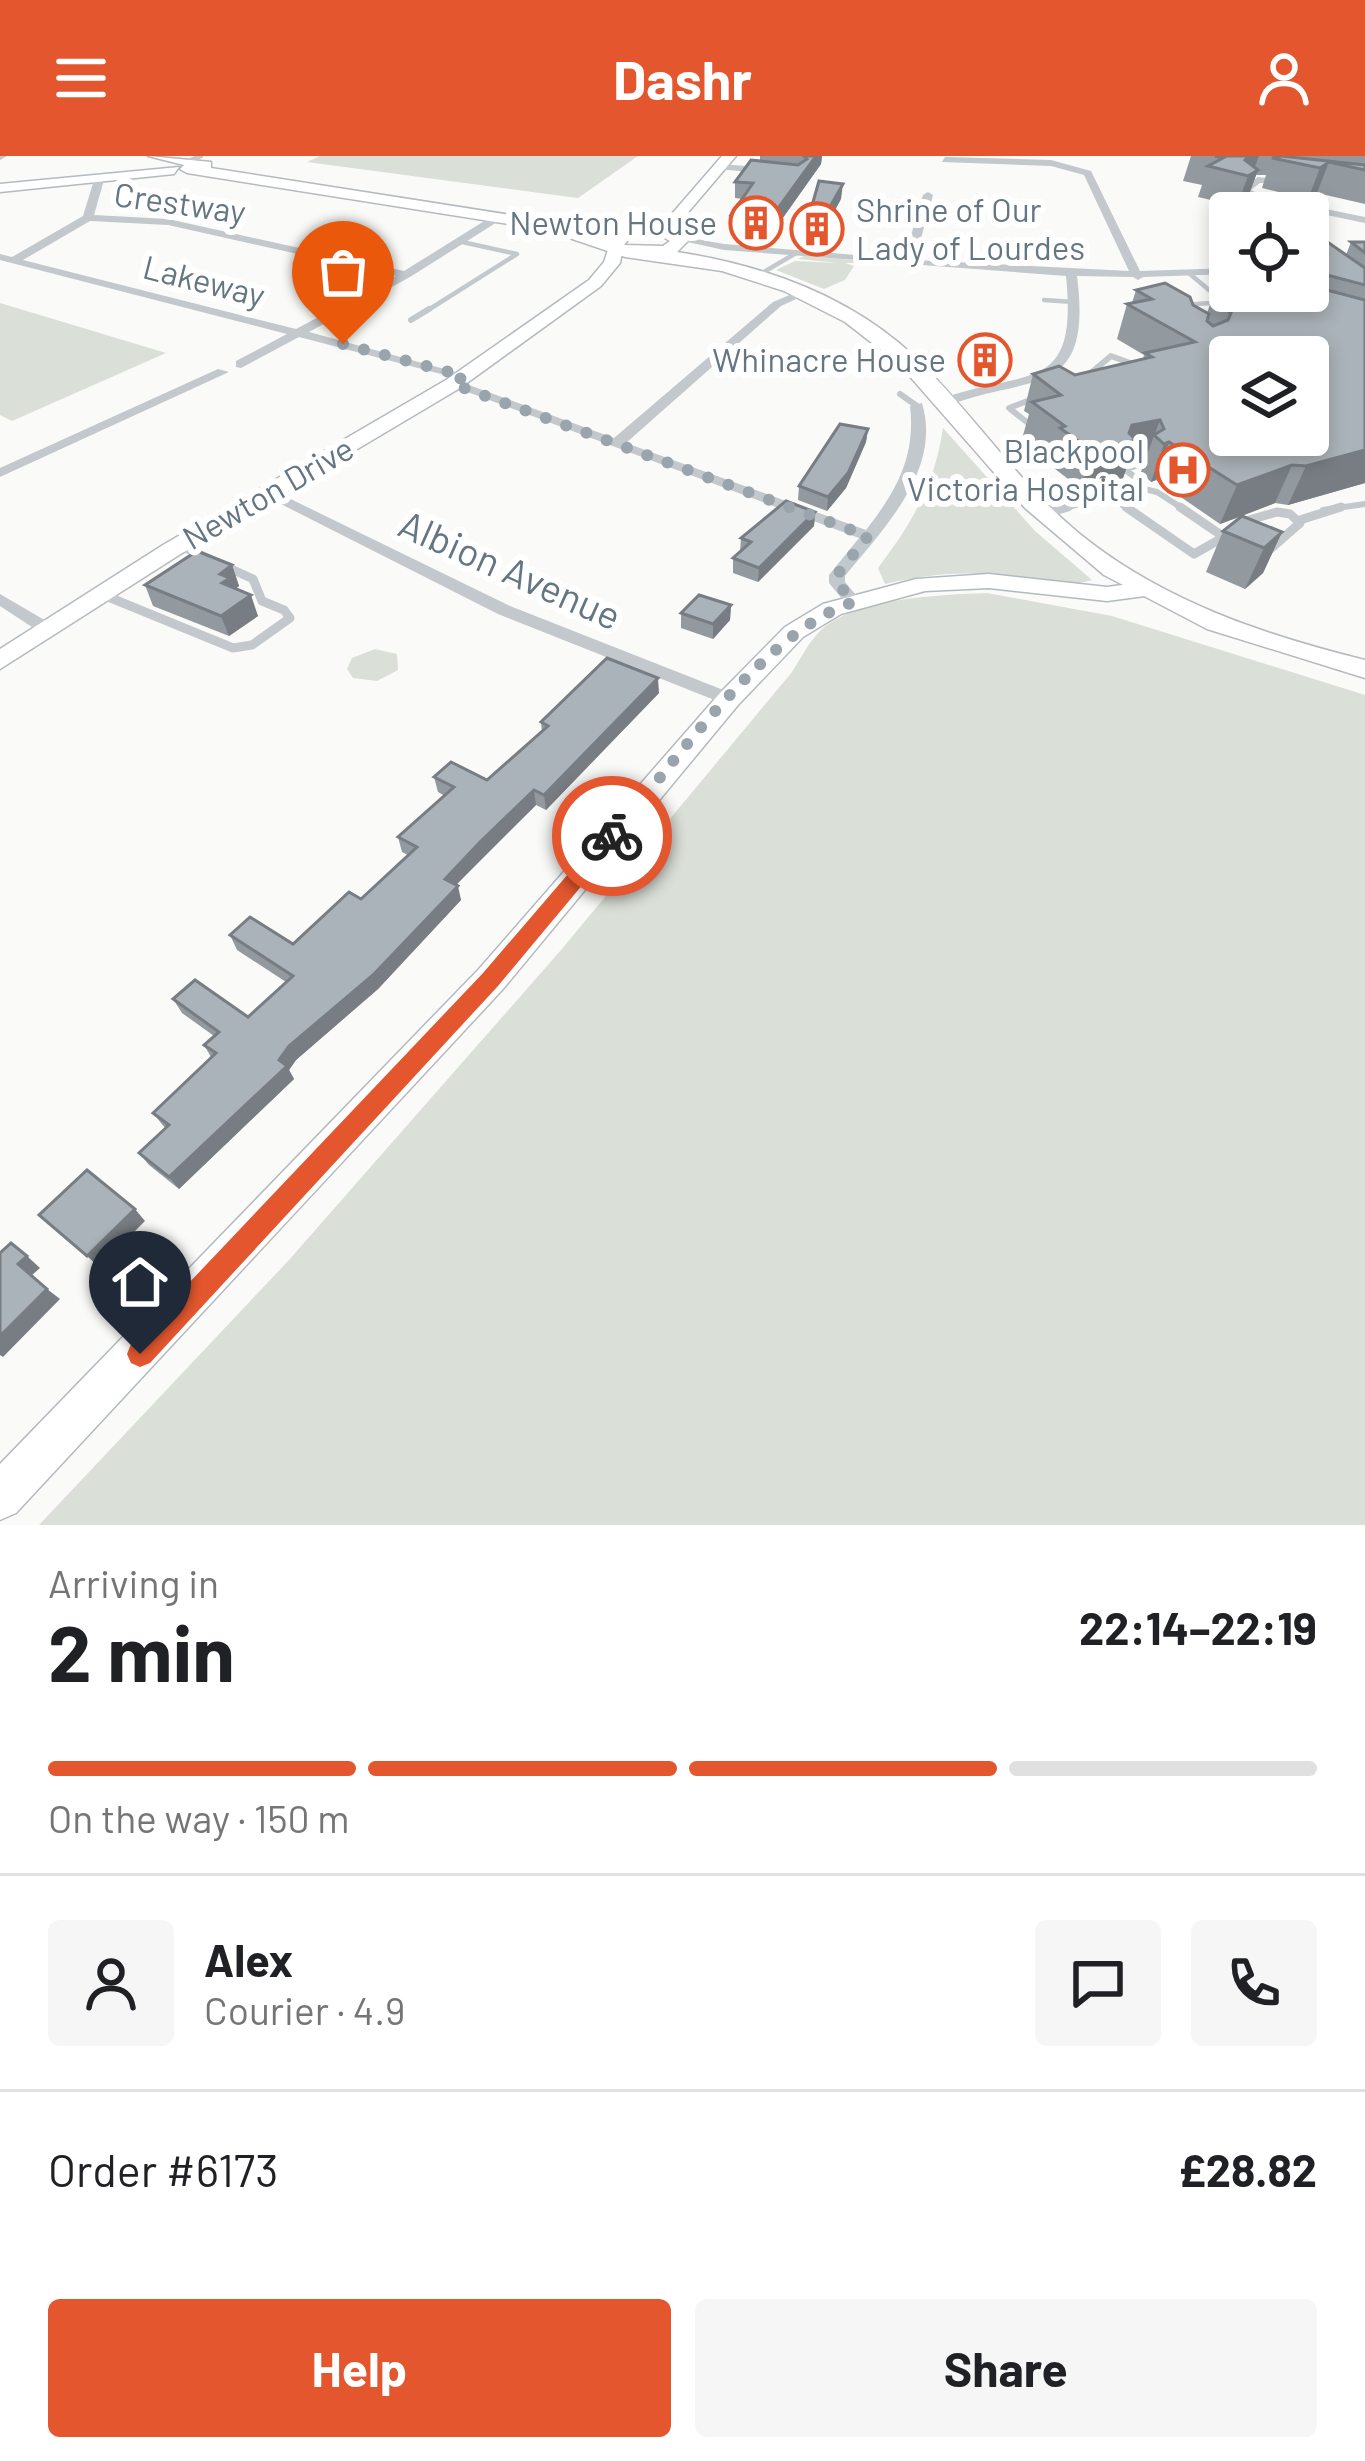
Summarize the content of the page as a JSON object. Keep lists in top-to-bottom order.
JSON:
{
  "streets": {
    "main road": ["Newton Drive"],
    "street": ["Crestway", "Lakeway", "Albion Avenue"]
  },
  "crossings": [
    ["Lakeway", "Newton Drive"],
    ["Newton Drive", "Albion Avenue"]
  ],
  "places": {
    "building": ["Newton House", "Shrine of Our Lady of Lourdes", "Whinacre House"],
    "hospital": ["Blackpool Victoria Hospital"]
  },
  "page": {
    "header": "Dashr",
    "heading": ["2 min", "Arriving in", "22:14–22:19"],
    "panel": [
      "Alex",
      "Courier · 4.9",
      "Order #6173",
      "£28.82"
    ],
    "bar": "On the way · 150 m",
    "buttons": ["Help", "Share"]
  }
}
